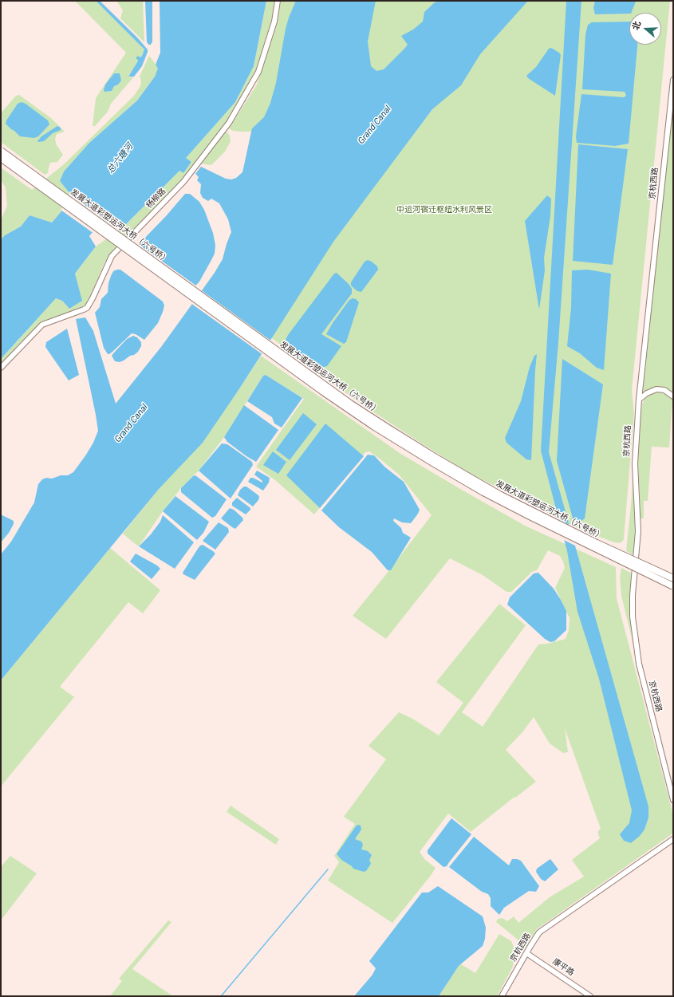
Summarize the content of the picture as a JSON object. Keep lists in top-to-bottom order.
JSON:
{
  "streets": {
    "main road": ["发展大道彩塑运河大桥（六号桥）"],
    "street": ["京杭西路", "杨柳路", "康平路"]
  },
  "crossings": [
    ["京杭西路", "康平路"]
  ],
  "water": ["Grand Canal", "总六塘河"],
  "parks": ["中运河宿迁枢纽水利风景区"],
  "north": "left"
}
